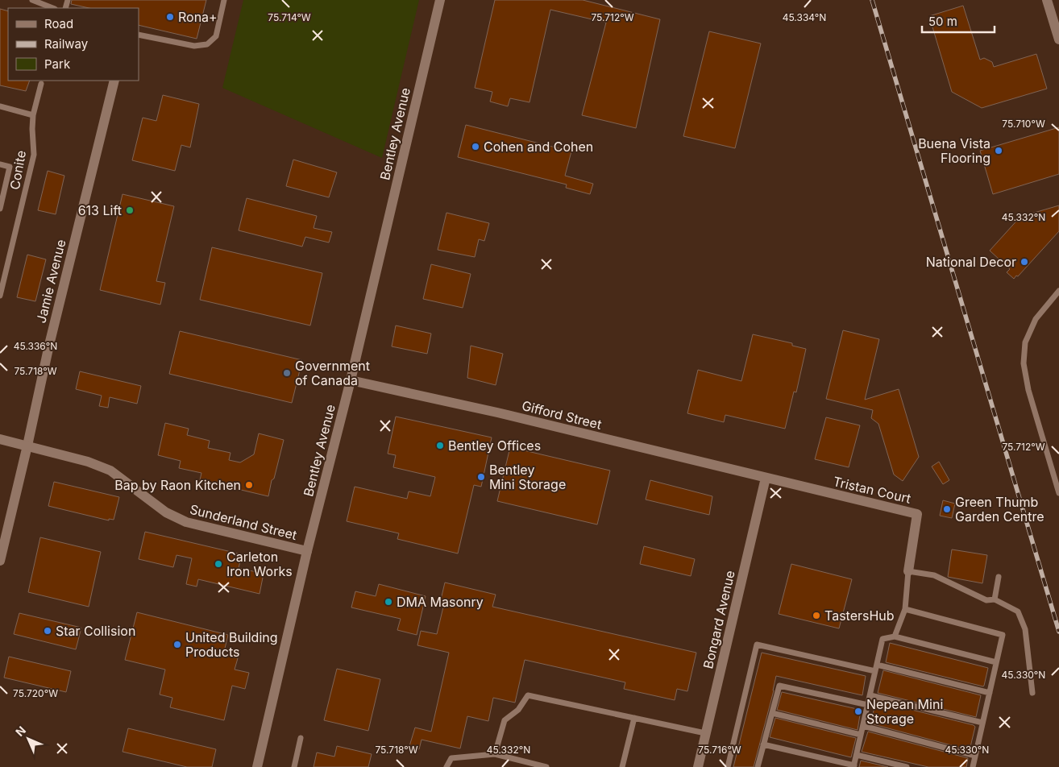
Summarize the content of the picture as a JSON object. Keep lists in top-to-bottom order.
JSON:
{
  "streets": {
    "street": [
      "Bentley Avenue",
      "Jamie Avenue",
      "Gifford Street",
      "Tristan Court",
      "Sunderland Street",
      "Bongard Avenue"
    ],
    "lane": ["Conite"]
  },
  "crossings": [
    ["Bentley Avenue", "Gifford Street"],
    ["Bentley Avenue", "Sunderland Street"],
    ["Jamie Avenue", "Sunderland Street"],
    ["Gifford Street", "Tristan Court"],
    ["Gifford Street", "Bongard Avenue"],
    ["Tristan Court", "Bongard Avenue"]
  ],
  "places": [
    "Rona+",
    "Cohen and Cohen",
    "Buena Vista Flooring",
    "613 Lift",
    "National Decor",
    "Government of Canada",
    "Bentley Offices",
    "Bentley Mini Storage",
    "Bap by Raon Kitchen",
    "Green Thumb Garden Centre",
    "Carleton Iron Works",
    "DMA Masonry",
    "TastersHub",
    "Star Collision",
    "United Building Products",
    "Nepean Mini Storage"
  ],
  "legend": ["Road", "Railway", "Park"],
  "scale_bar": "50 m",
  "north": "top left",
  "coordinates": [
    "75.712°W",
    "75.714°W",
    "45.334°N",
    "75.710°W",
    "45.332°N",
    "45.336°N",
    "75.718°W",
    "45.330°N",
    "75.720°W",
    "75.716°W"
  ]
}
